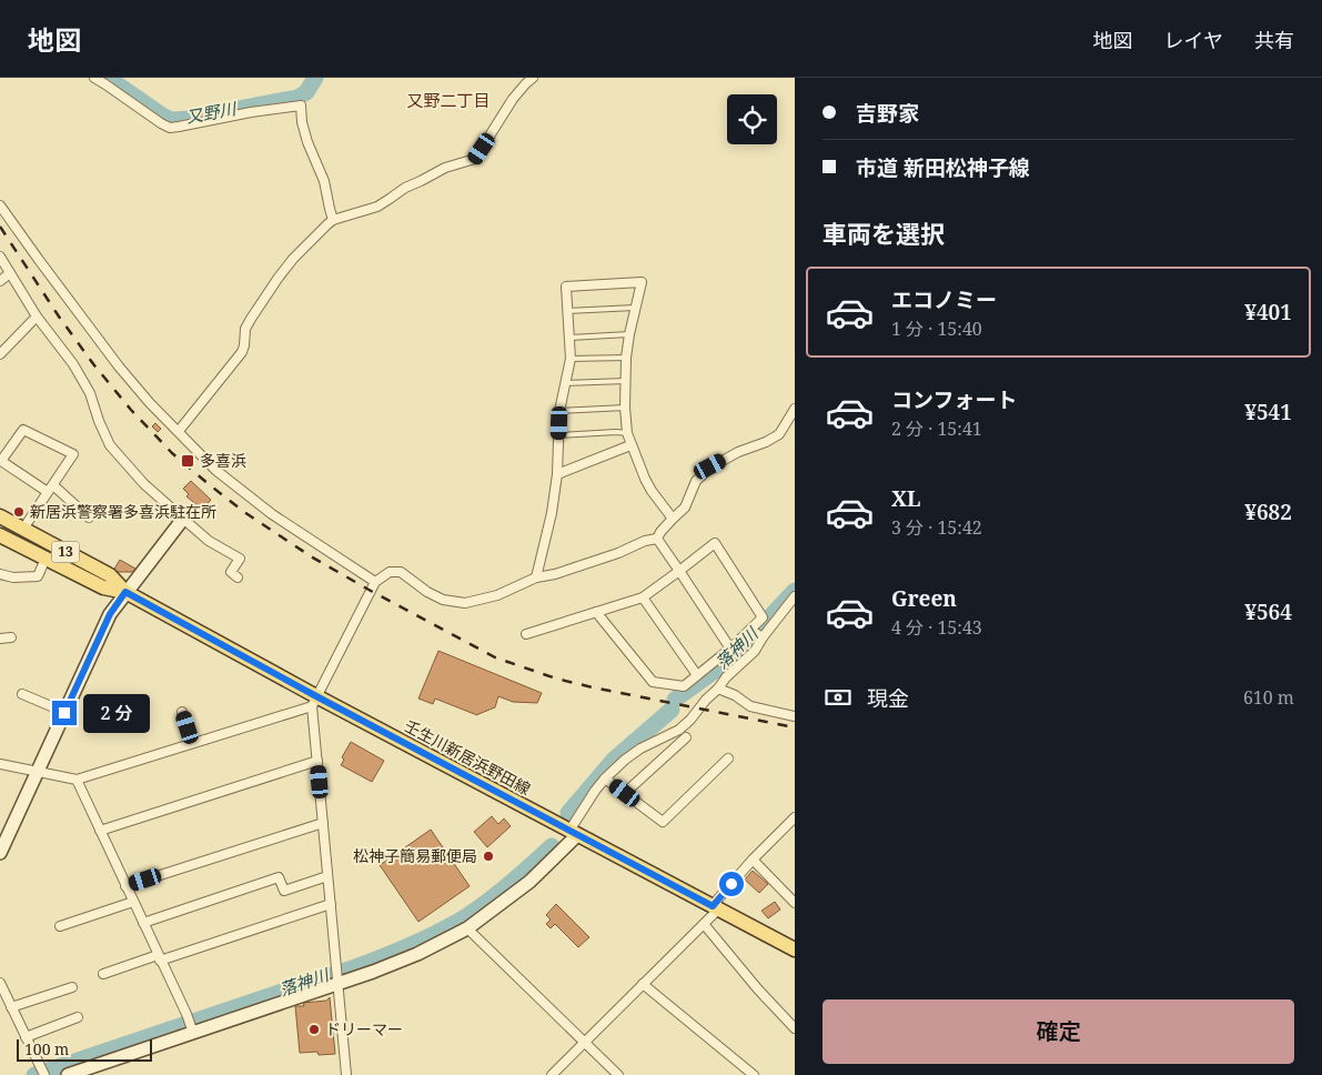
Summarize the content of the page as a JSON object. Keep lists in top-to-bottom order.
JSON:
{
  "streets": {
    "main road": ["13", "壬生川新居浜野田線"]
  },
  "districts": ["又野二丁目"],
  "water": ["又野川", "落神川"],
  "places": {
    "transit": ["多喜浜"],
    "other": ["新居浜警察署多喜浜駐在所", "松神子簡易郵便局", "ドリーマー"]
  },
  "scale_bar": "100 m",
  "page": {
    "header": "地図",
    "nav": ["地図", "レイヤ", "共有"],
    "banner": ["吉野家", "市道 新田松神子線"],
    "heading": "車両を選択",
    "list": [
      {
        "name": "エコノミー",
        "note": "1 分 · 15:40",
        "value": "¥401"
      },
      {
        "name": "コンフォート",
        "note": "2 分 · 15:41",
        "value": "¥541"
      },
      {
        "name": "XL",
        "note": "3 分 · 15:42",
        "value": "¥682"
      },
      {
        "name": "Green",
        "note": "4 分 · 15:43",
        "value": "¥564"
      }
    ],
    "pay": ["現金", "610 m"],
    "bubble": "2 分",
    "buttons": "確定",
    "scale": "100 m"
  }
}
